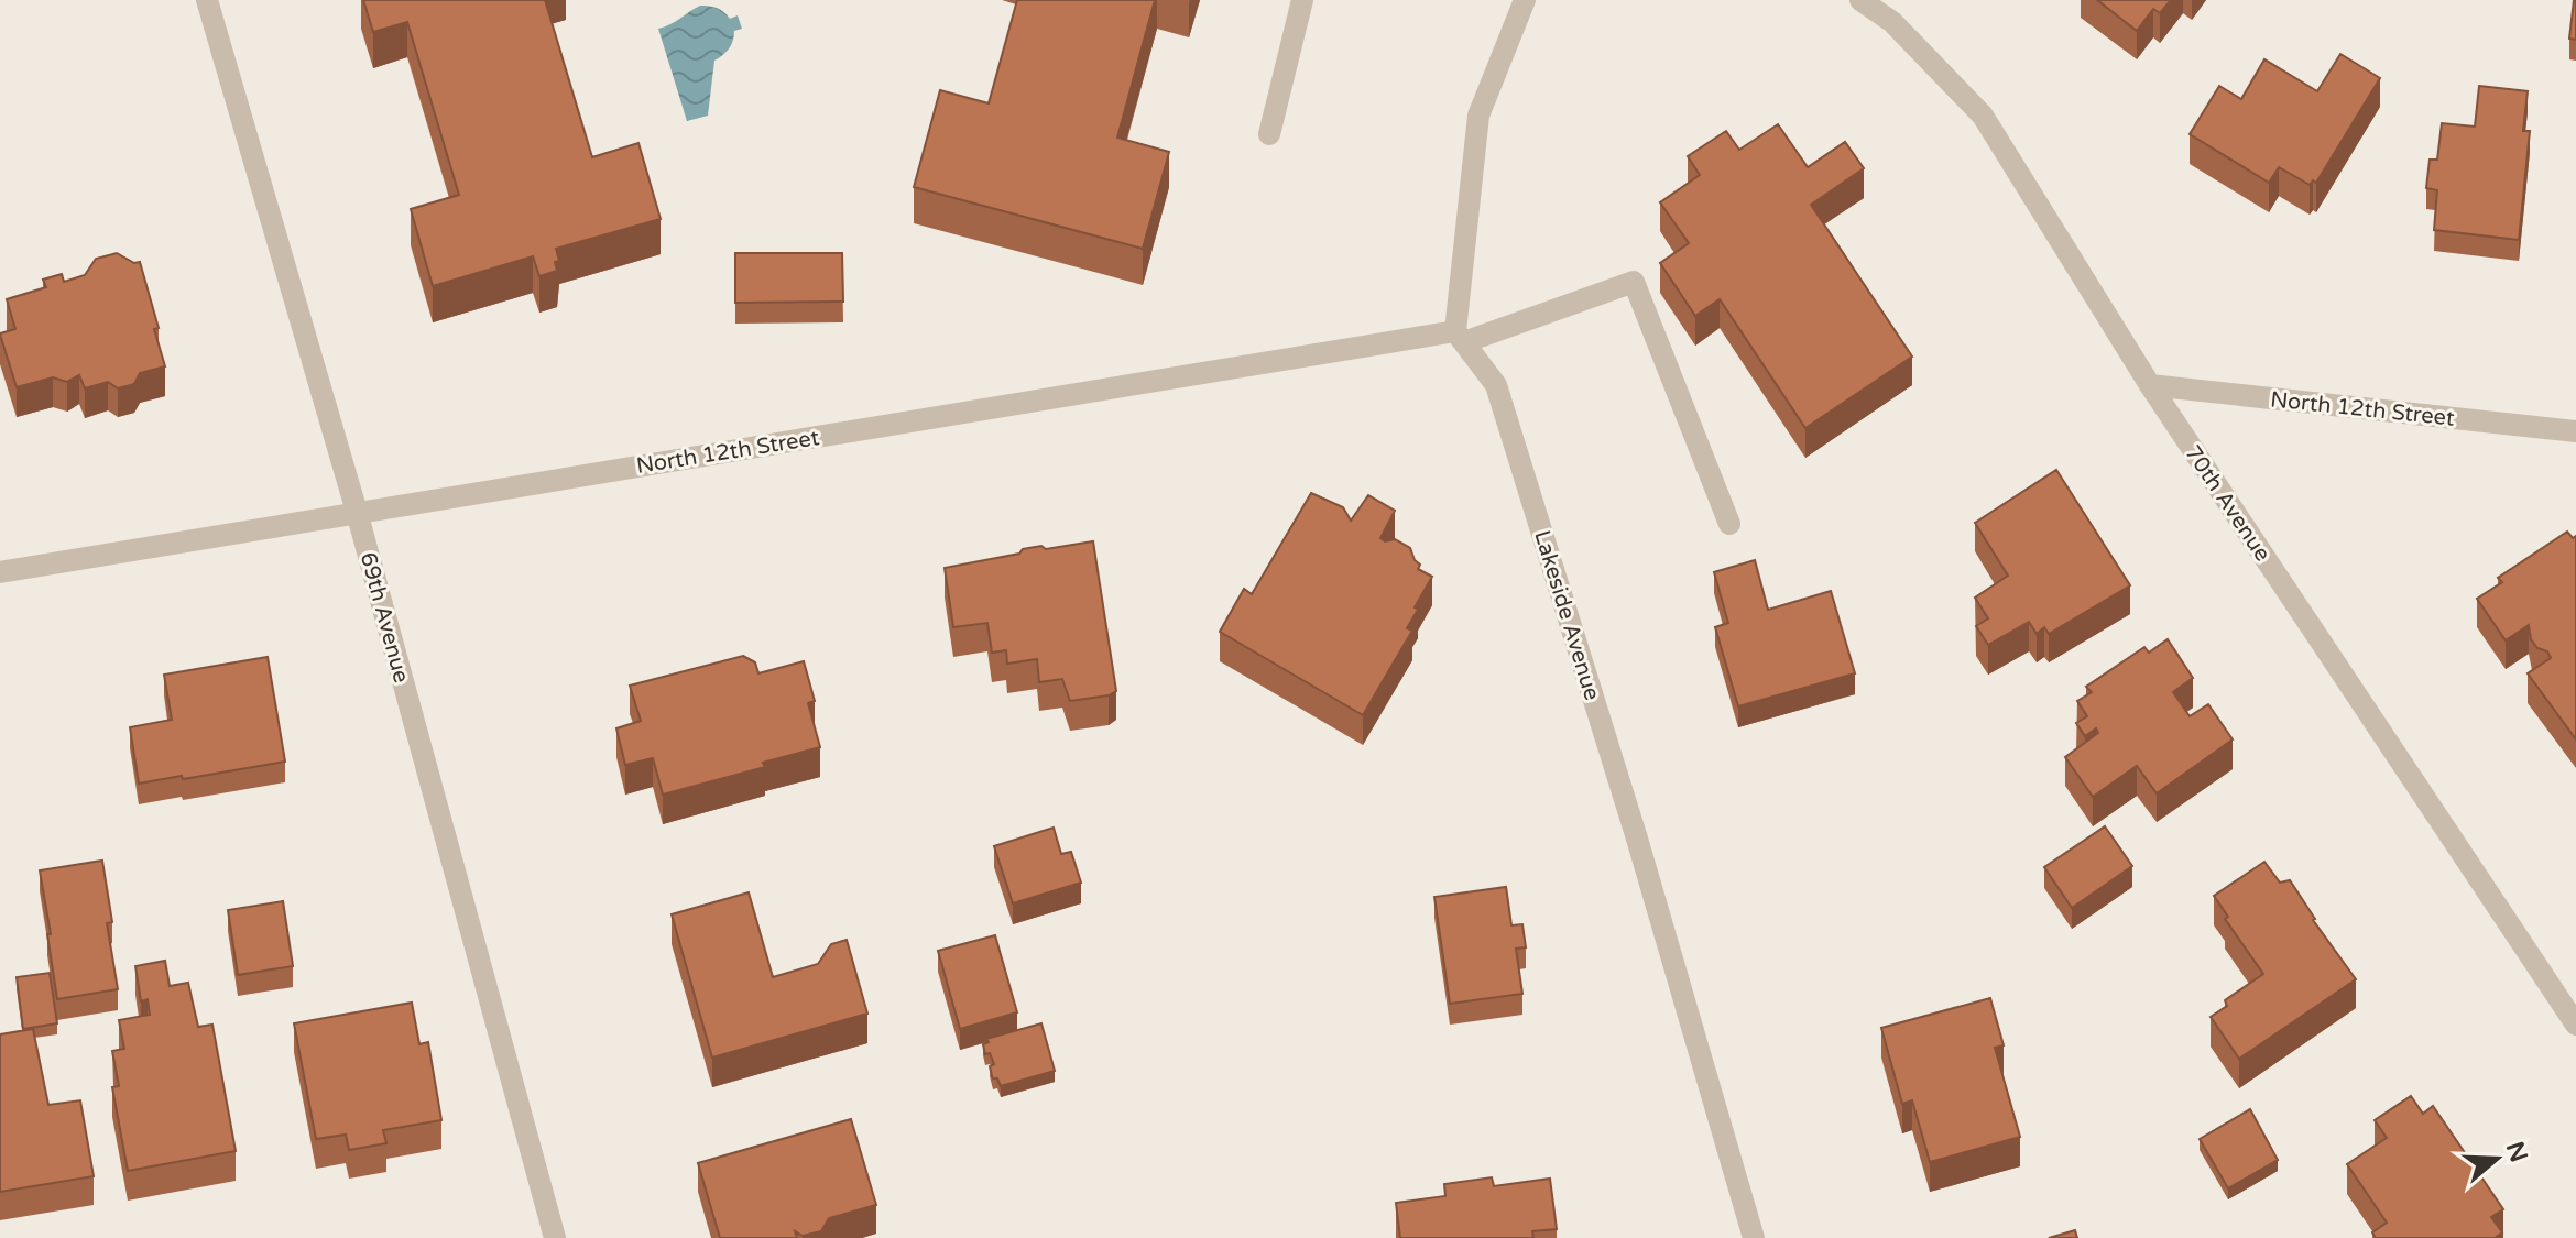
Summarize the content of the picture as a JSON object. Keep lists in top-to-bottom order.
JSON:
{
  "streets": {
    "street": [
      "North 12th Street",
      "70th Avenue",
      "Lakeside Avenue",
      "69th Avenue"
    ]
  },
  "crossings": [
    ["North 12th Street", "70th Avenue"],
    ["North 12th Street", "Lakeside Avenue"],
    ["North 12th Street", "69th Avenue"]
  ],
  "north": "right"
}
